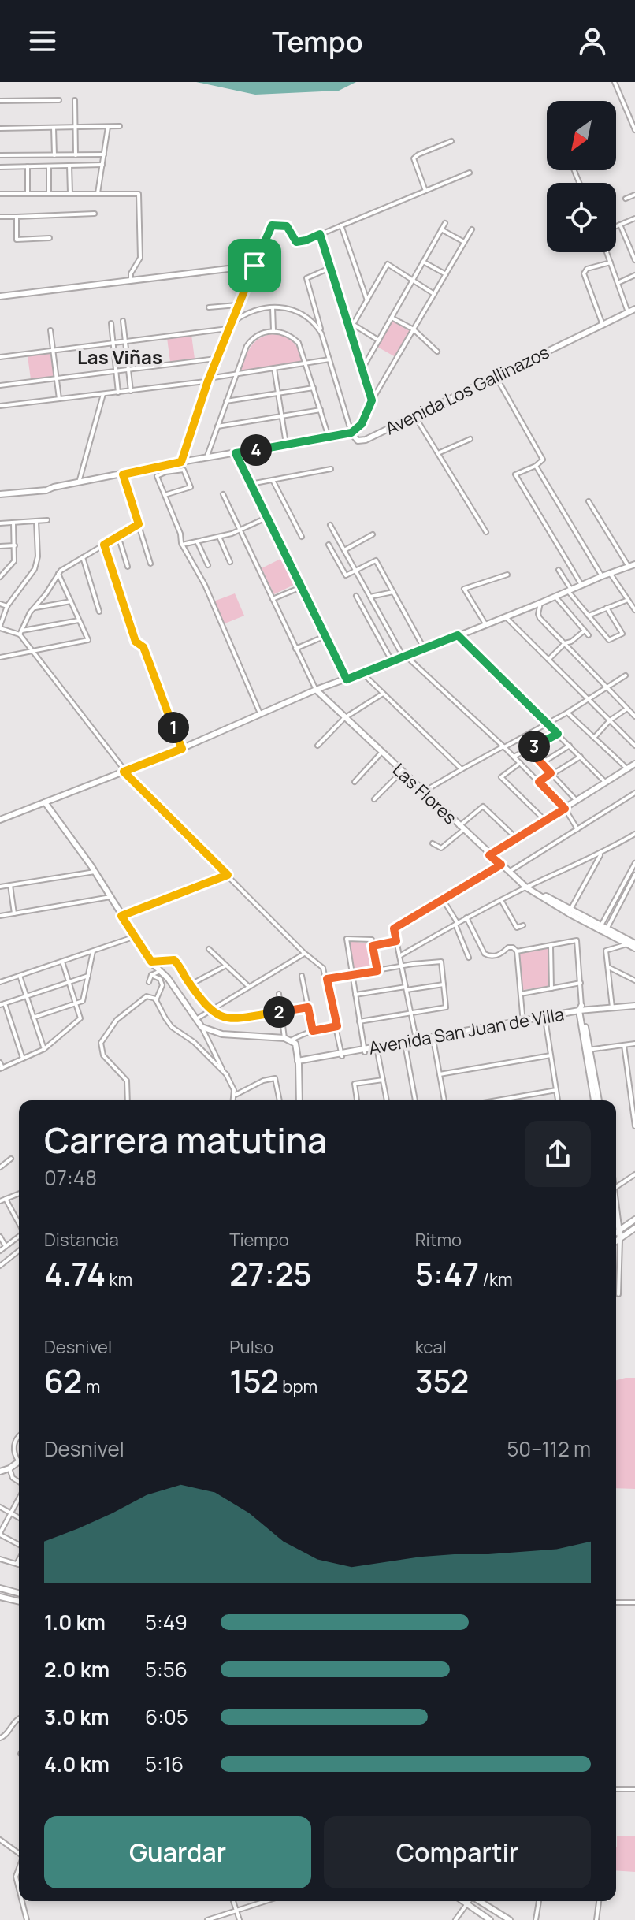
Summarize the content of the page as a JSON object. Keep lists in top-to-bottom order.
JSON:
{
  "streets": {
    "street": ["Avenida Los Gallinazos", "Las Flores", "Avenida San Juan de Villa"]
  },
  "districts": ["Las Viñas"],
  "north": "bottom left",
  "page": {
    "header": "Tempo",
    "pins": [
      "4",
      "1",
      "3",
      "2"
    ],
    "heading": ["Carrera matutina", "07:48"],
    "stats": [
      ["Distancia", "4.74 km"],
      ["Tiempo", "27:25"],
      ["Ritmo", "5:47 /km"],
      ["Desnivel", "62 m"],
      ["Pulso", "152 bpm"],
      ["kcal", "352"]
    ],
    "chart": ["Desnivel", "50–112 m"],
    "list": [
      {
        "name": "1.0 km",
        "note": "5:49"
      },
      {
        "name": "2.0 km",
        "note": "5:56"
      },
      {
        "name": "3.0 km",
        "note": "6:05"
      },
      {
        "name": "4.0 km",
        "note": "5:16"
      }
    ],
    "buttons": ["Guardar", "Compartir"]
  }
}
